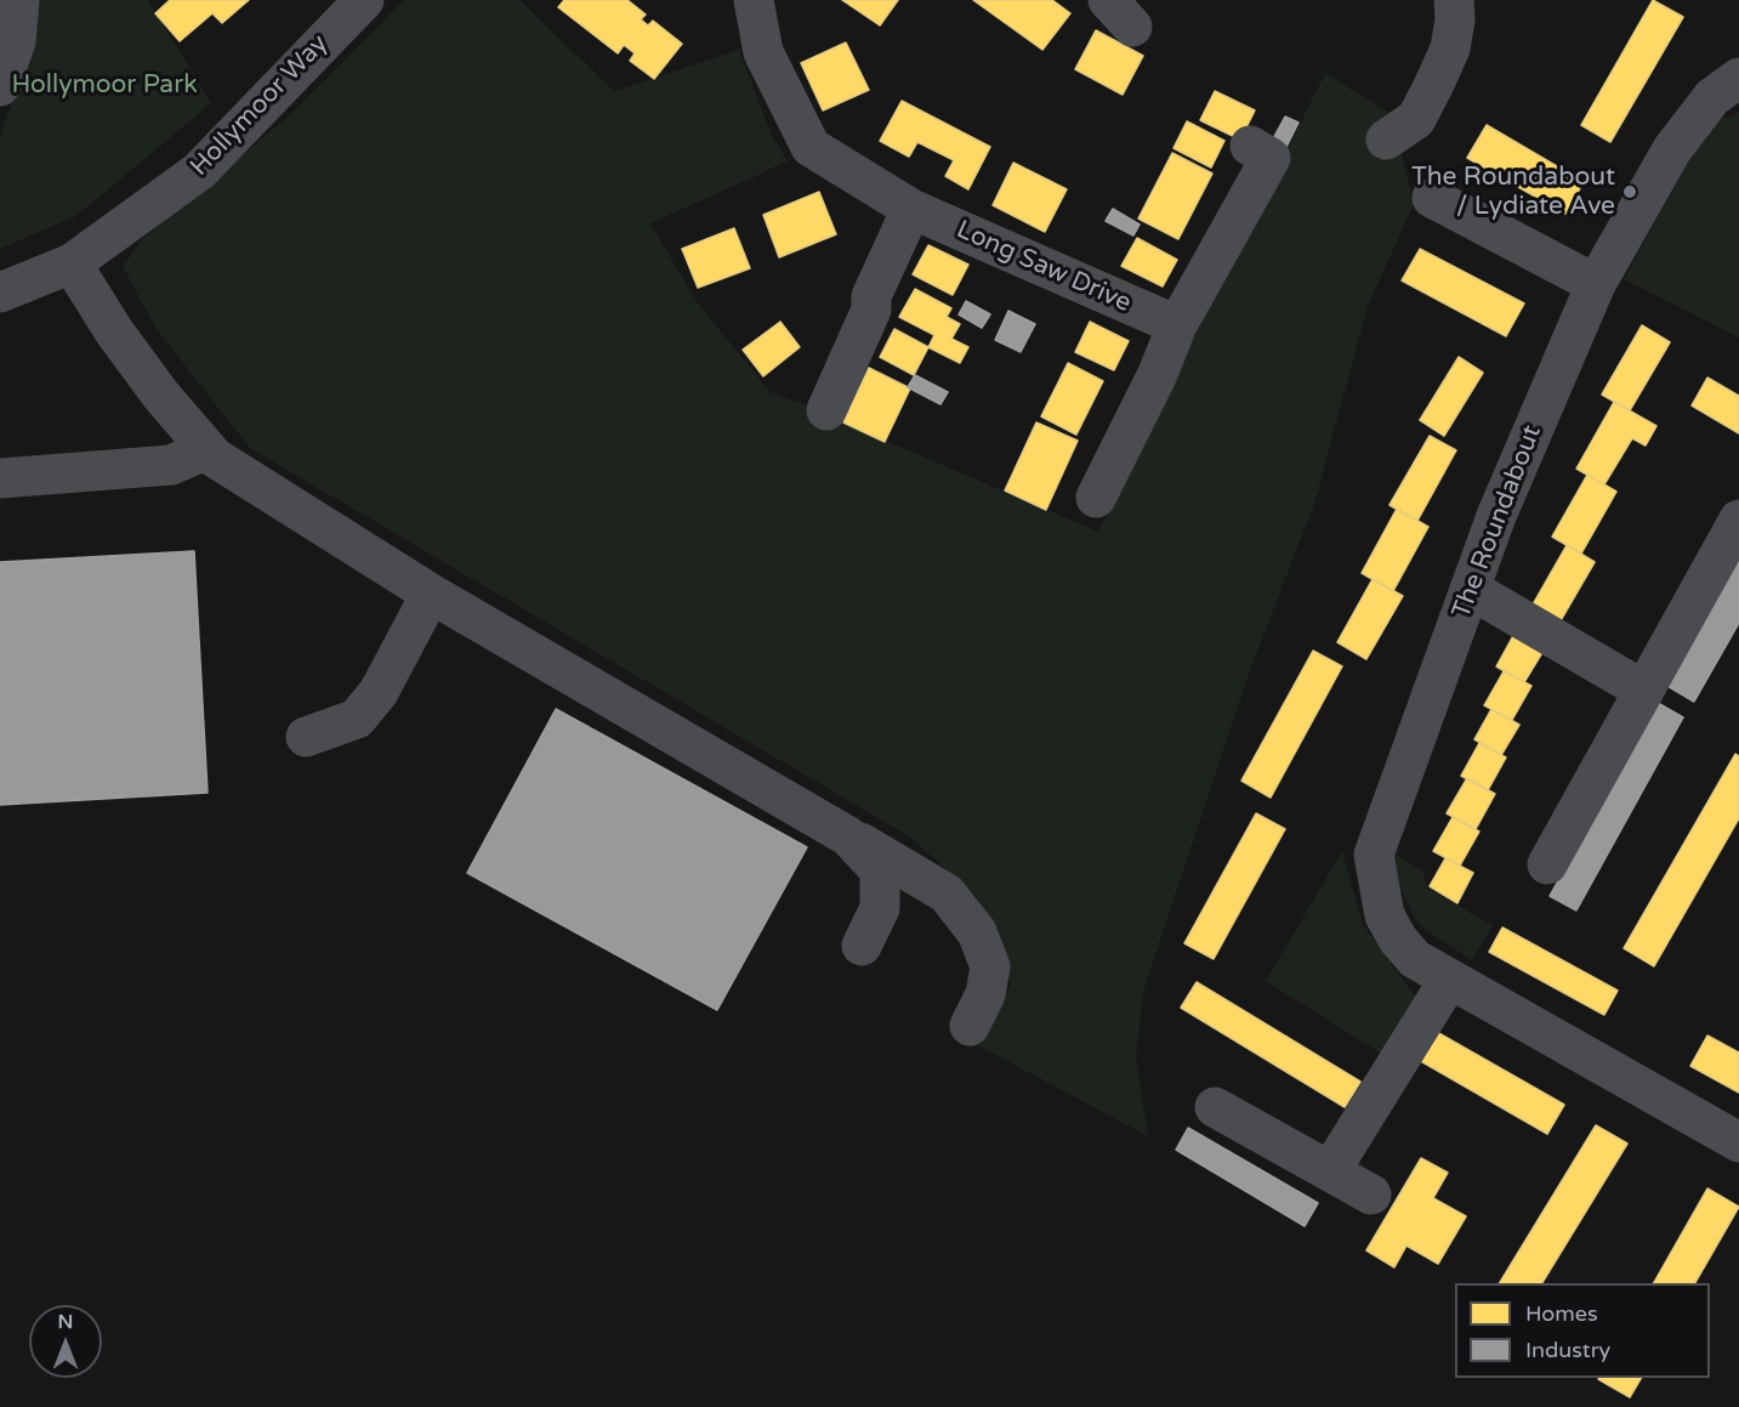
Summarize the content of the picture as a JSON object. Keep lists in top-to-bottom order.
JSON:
{
  "streets": {
    "street": ["Hollymoor Way", "Long Saw Drive", "The Roundabout"]
  },
  "parks": ["Hollymoor Park"],
  "places": ["The Roundabout / Lydiate Ave"],
  "legend": ["Homes", "Industry"],
  "north": "top"
}
